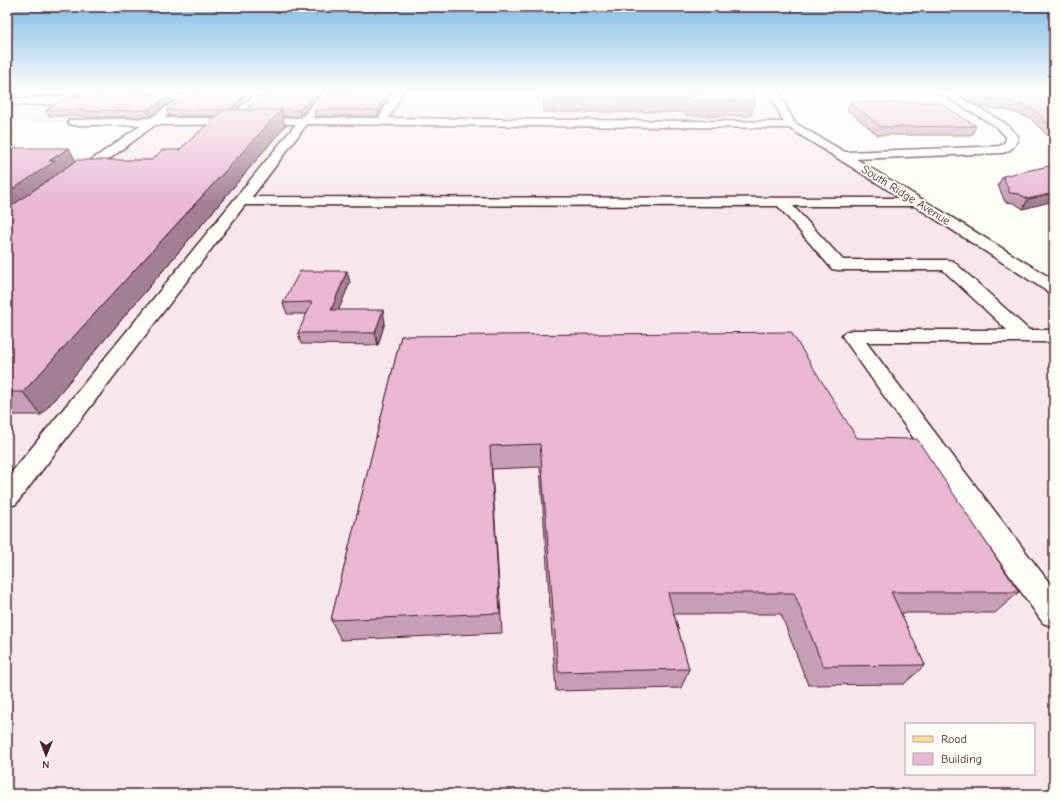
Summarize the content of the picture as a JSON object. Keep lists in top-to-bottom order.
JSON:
{
  "streets": {
    "street": ["South Ridge Avenue"]
  },
  "legend": ["Road", "Building"],
  "north": "bottom"
}
